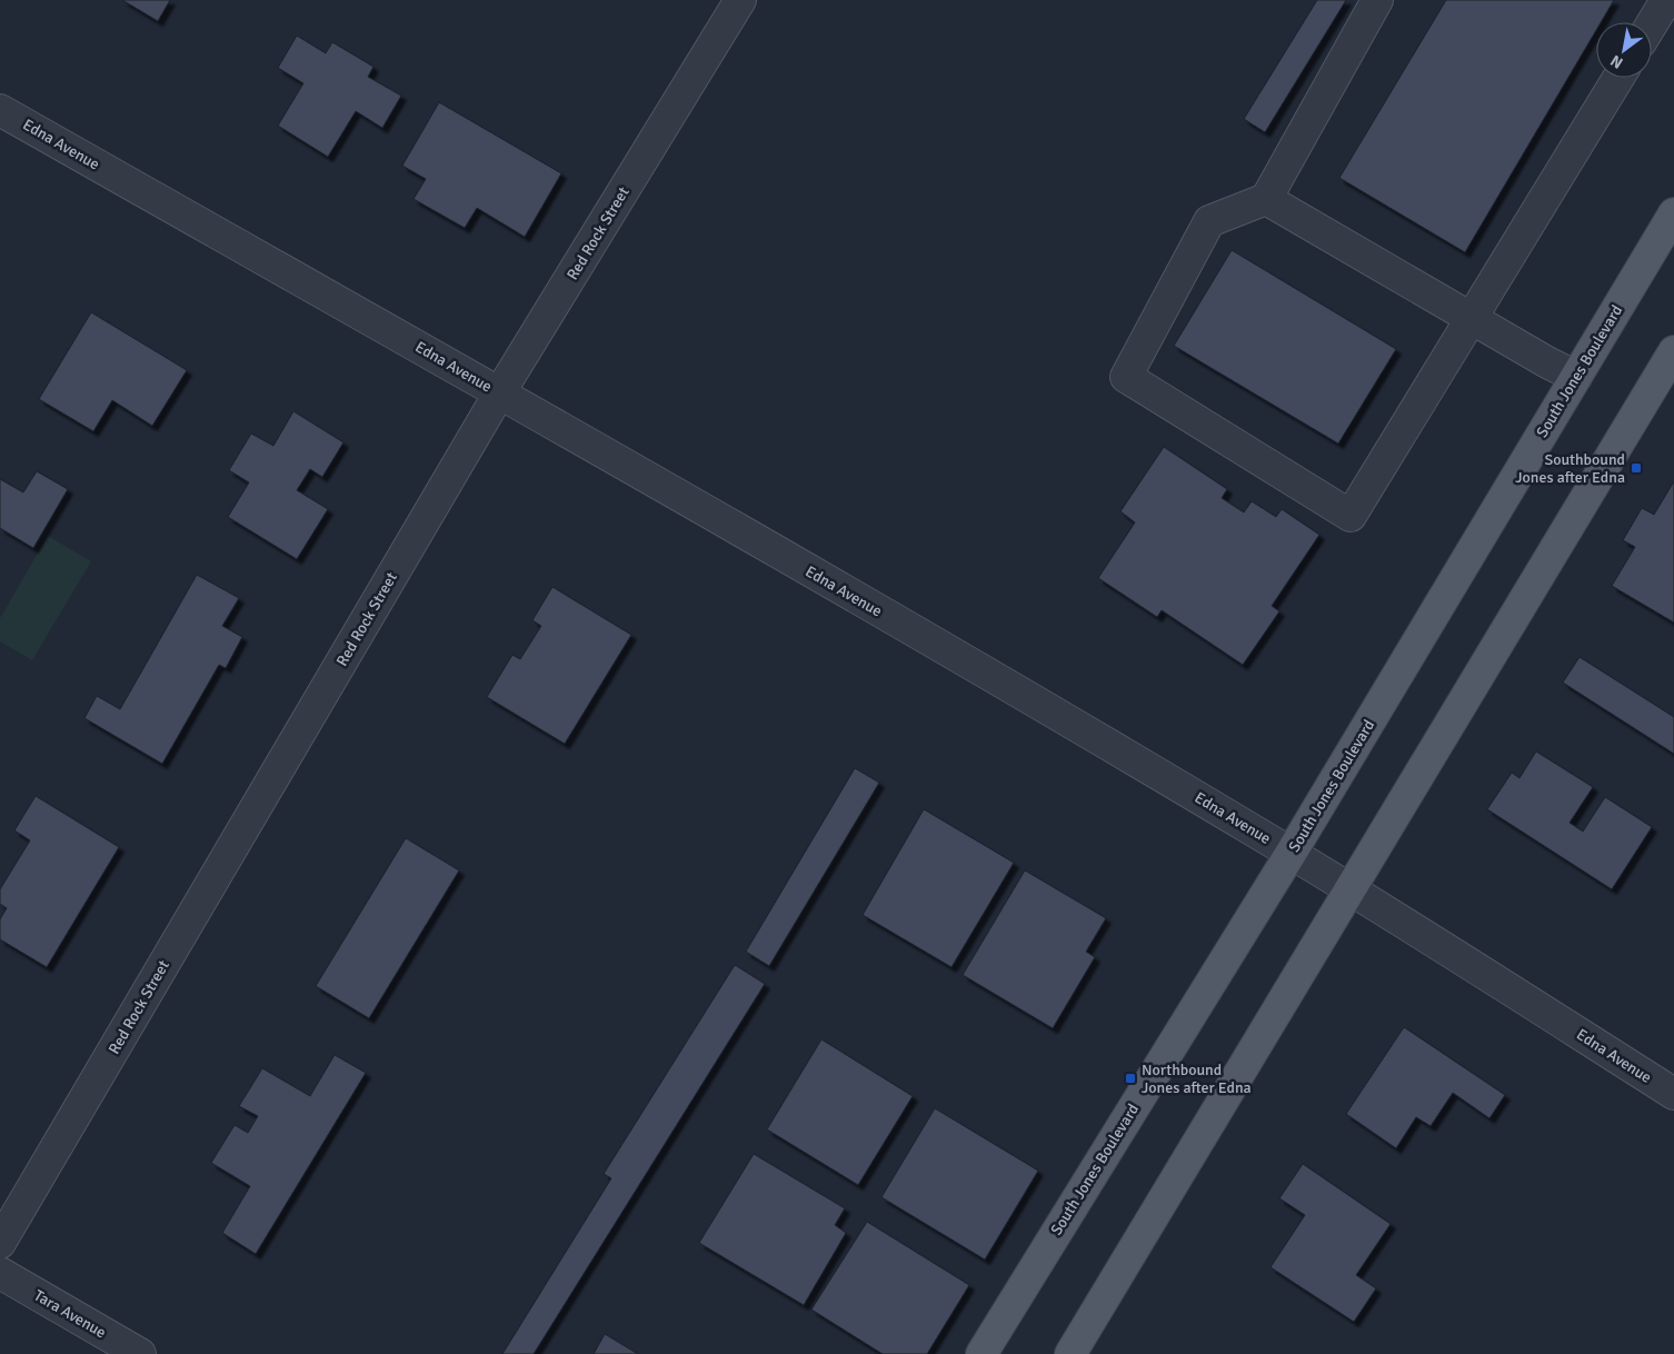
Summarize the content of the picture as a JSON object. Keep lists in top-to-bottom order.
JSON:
{
  "streets": {
    "main road": ["South Jones Boulevard"],
    "street": ["Edna Avenue", "Red Rock Street", "Tara Avenue"]
  },
  "crossings": [
    ["Edna Avenue", "Red Rock Street"],
    ["Edna Avenue", "South Jones Boulevard"]
  ],
  "places": {
    "transit": ["Southbound Jones after Edna", "Northbound Jones after Edna"]
  },
  "north": "bottom left"
}
